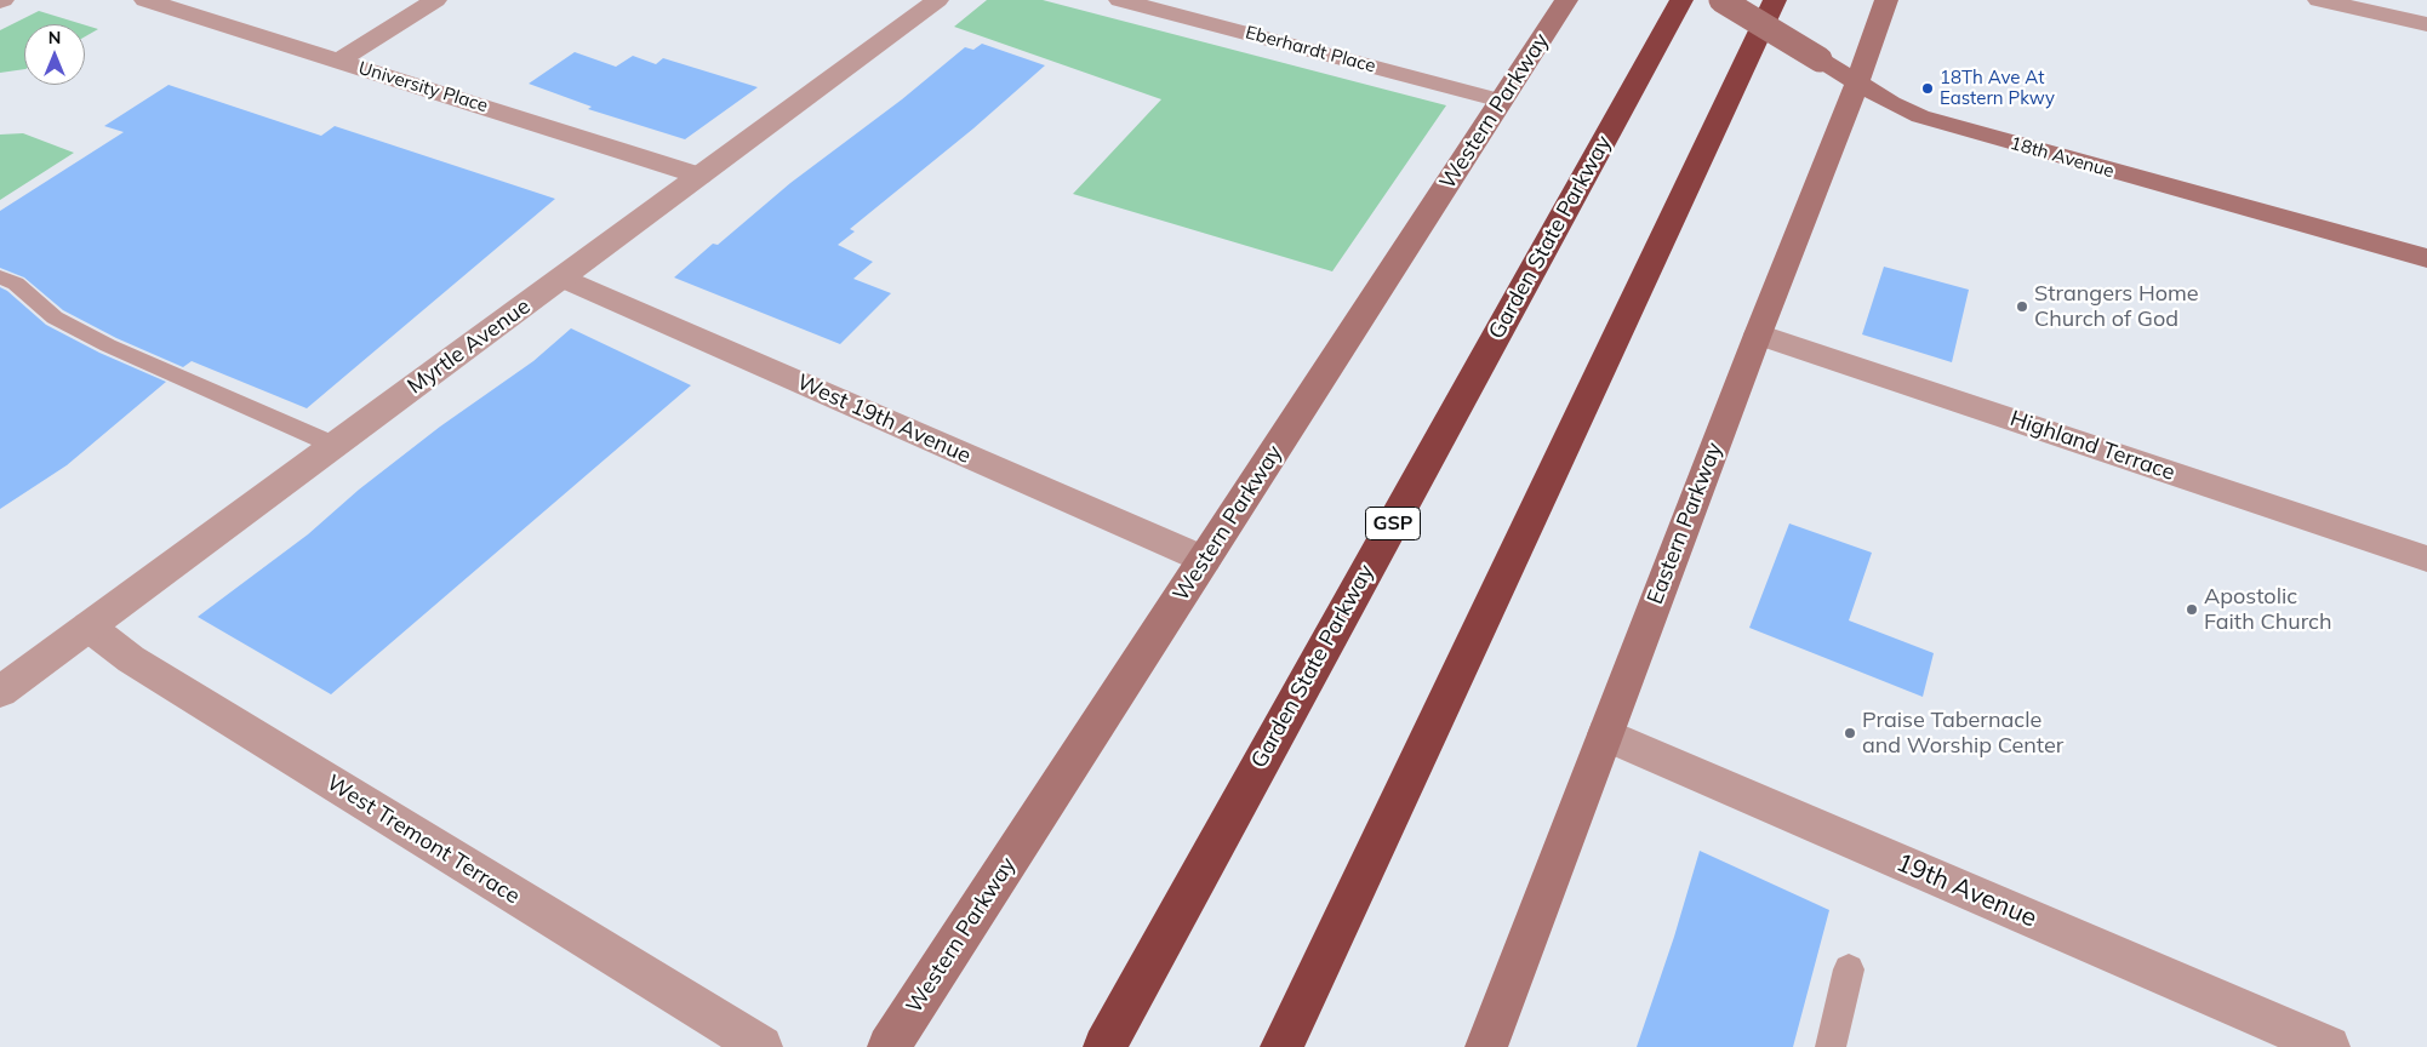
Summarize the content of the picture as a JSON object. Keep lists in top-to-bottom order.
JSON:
{
  "streets": {
    "highway": ["Garden State Parkway", "GSP"],
    "main road": ["Western Parkway", "18th Avenue", "Eastern Parkway"],
    "street": [
      "Eberhardt Place",
      "University Place",
      "Myrtle Avenue",
      "West 19th Avenue",
      "Highland Terrace",
      "West Tremont Terrace",
      "19th Avenue"
    ]
  },
  "crossings": [
    ["Eberhardt Place", "Western Parkway"],
    ["University Place", "Myrtle Avenue"],
    ["Western Parkway", "West 19th Avenue"],
    ["18th Avenue", "Eastern Parkway"],
    ["Myrtle Avenue", "West 19th Avenue"],
    ["Myrtle Avenue", "West Tremont Terrace"],
    ["Highland Terrace", "Eastern Parkway"],
    ["Eastern Parkway", "19th Avenue"]
  ],
  "places": [
    "18Th Ave At Eastern Pkwy",
    "Strangers Home Church of God",
    "Apostolic Faith Church",
    "Praise Tabernacle and Worship Center"
  ],
  "north": "top"
}
